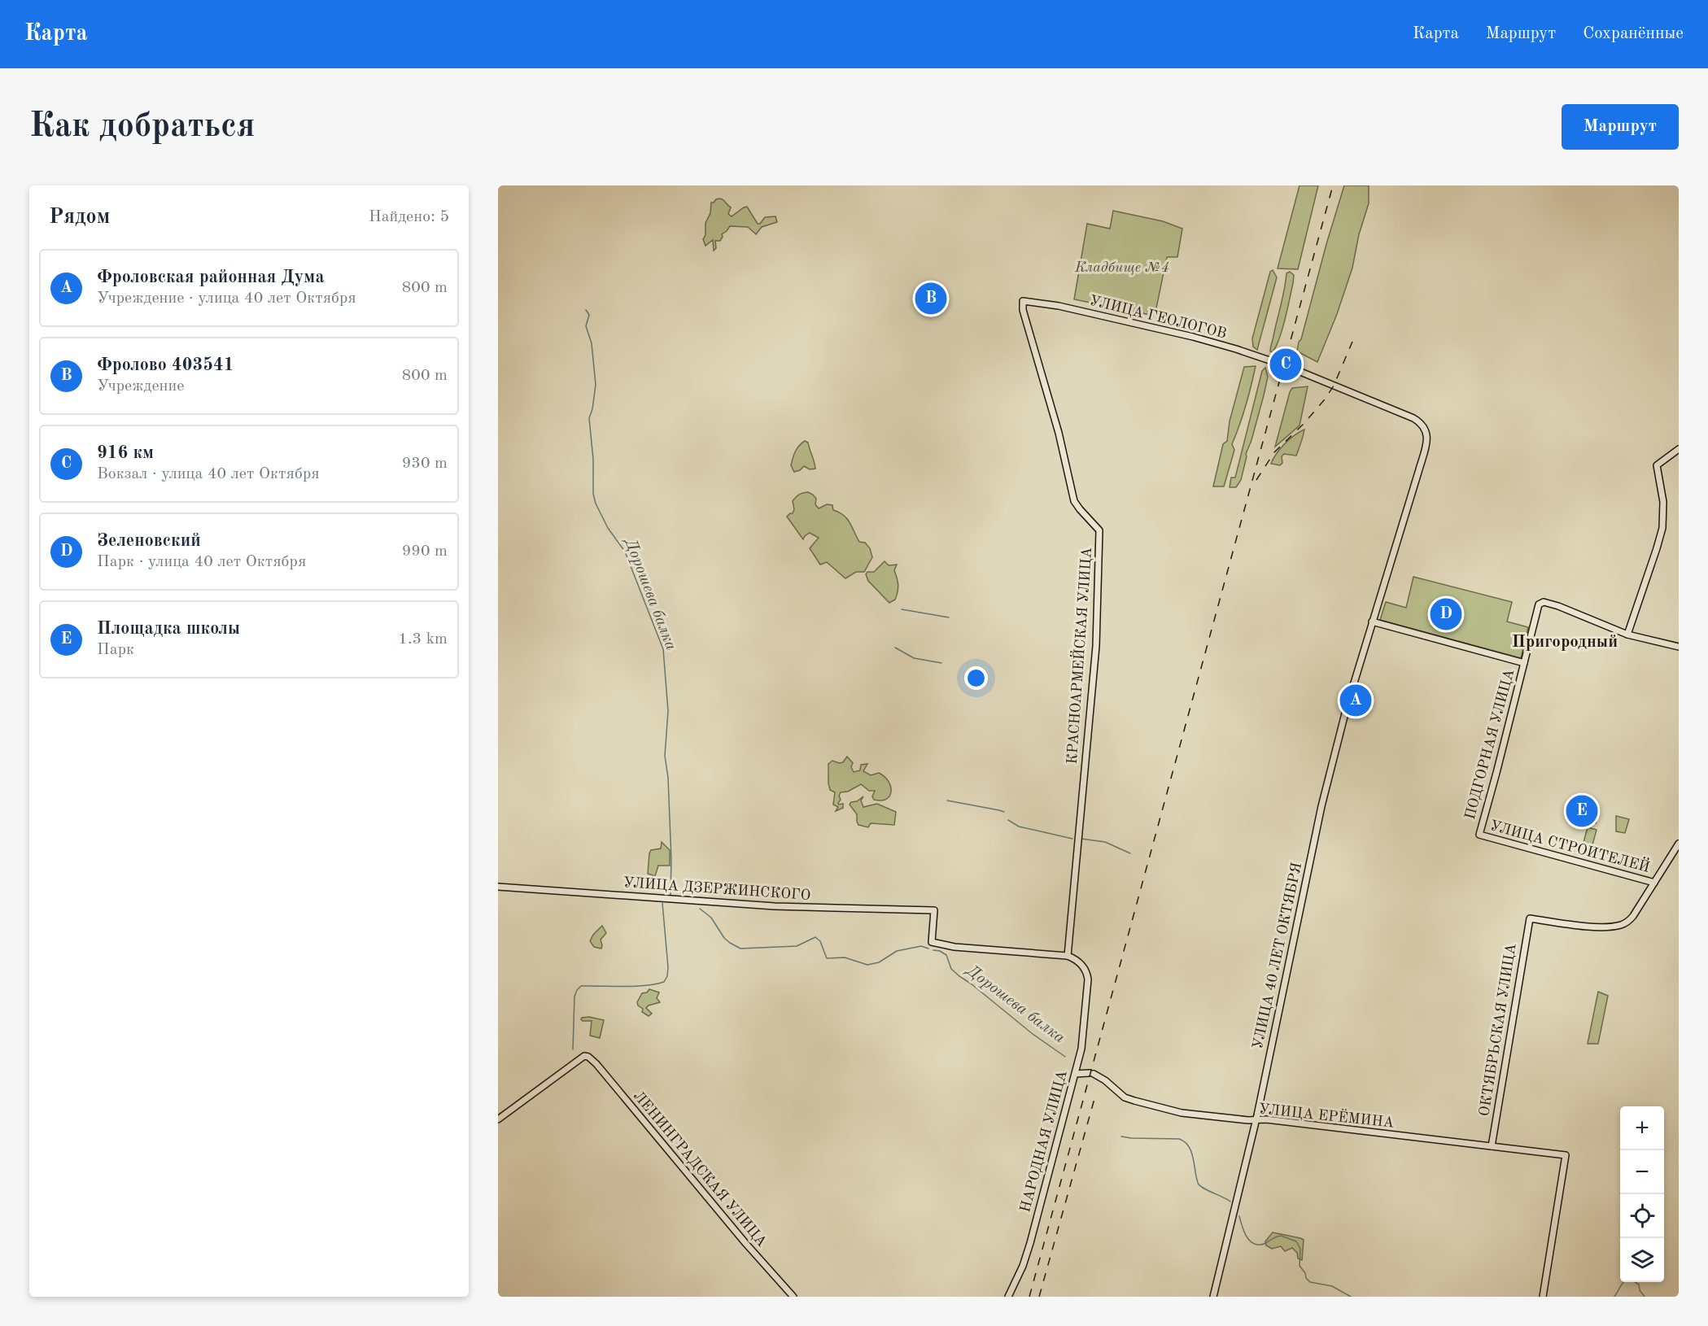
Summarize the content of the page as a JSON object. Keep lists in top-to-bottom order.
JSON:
{
  "streets": {
    "street": [
      "УЛИЦА ГЕОЛОГОВ",
      "КРАСНОАРМЕЙСКАЯ УЛИЦА",
      "ПОДГОРНАЯ УЛИЦА",
      "УЛИЦА СТРОИТЕЛЕЙ",
      "УЛИЦА ДЗЕРЖИНСКОГО",
      "УЛИЦА 40 ЛЕТ ОКТЯБРЯ",
      "ОКТЯБРЬСКАЯ УЛИЦА",
      "УЛИЦА ЕРЁМИНА",
      "НАРОДНАЯ УЛИЦА",
      "ЛЕНИНГРАДСКАЯ УЛИЦА"
    ]
  },
  "crossings": [
    ["УЛИЦА ГЕОЛОГОВ", "КРАСНОАРМЕЙСКАЯ УЛИЦА"],
    ["УЛИЦА ГЕОЛОГОВ", "УЛИЦА 40 ЛЕТ ОКТЯБРЯ"],
    ["КРАСНОАРМЕЙСКАЯ УЛИЦА", "УЛИЦА ДЗЕРЖИНСКОГО"],
    ["КРАСНОАРМЕЙСКАЯ УЛИЦА", "НАРОДНАЯ УЛИЦА"],
    ["ПОДГОРНАЯ УЛИЦА", "УЛИЦА СТРОИТЕЛЕЙ"],
    ["УЛИЦА СТРОИТЕЛЕЙ", "ОКТЯБРЬСКАЯ УЛИЦА"],
    ["УЛИЦА ДЗЕРЖИНСКОГО", "НАРОДНАЯ УЛИЦА"],
    ["УЛИЦА 40 ЛЕТ ОКТЯБРЯ", "УЛИЦА ЕРЁМИНА"],
    ["ОКТЯБРЬСКАЯ УЛИЦА", "УЛИЦА ЕРЁМИНА"],
    ["УЛИЦА ЕРЁМИНА", "НАРОДНАЯ УЛИЦА"]
  ],
  "districts": ["Пригородный"],
  "water": ["Дорошева балка"],
  "parks": ["Кладбище №4"],
  "page": {
    "header": "Карта",
    "nav": ["Карта", "Маршрут", "Сохранённые"],
    "buttons": "Маршрут",
    "title": "Как добраться",
    "heading": ["Рядом", "Найдено: 5"],
    "list": [
      {
        "mark": "A",
        "name": "Фроловская районная Дума",
        "note": "Учреждение · улица 40 лет Октября",
        "value": "800 m"
      },
      {
        "mark": "B",
        "name": "Фролово 403541",
        "note": "Учреждение",
        "value": "800 m"
      },
      {
        "mark": "C",
        "name": "916 км",
        "note": "Вокзал · улица 40 лет Октября",
        "value": "930 m"
      },
      {
        "mark": "D",
        "name": "Зеленовский",
        "note": "Парк · улица 40 лет Октября",
        "value": "990 m"
      },
      {
        "mark": "E",
        "name": "Площадка школы",
        "note": "Парк",
        "value": "1.3 km"
      }
    ],
    "pins": [
      "B",
      "C",
      "D",
      "A",
      "E"
    ],
    "map_buttons": ["+", "−"]
  }
}
